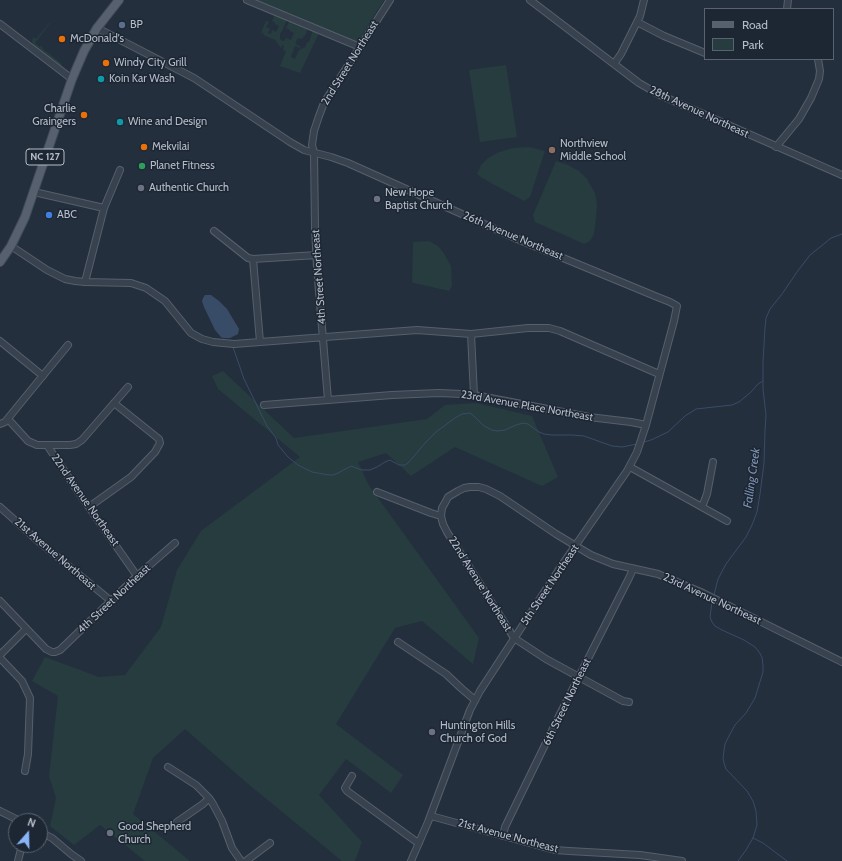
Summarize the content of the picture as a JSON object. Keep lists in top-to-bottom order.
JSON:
{
  "streets": {
    "main road": ["NC 127"],
    "street": [
      "2nd Street Northeast",
      "28th Avenue Northeast",
      "26th Avenue Northeast",
      "4th Street Northeast",
      "23rd Avenue Place Northeast",
      "22nd Avenue Northeast",
      "21st Avenue Northeast",
      "5th Street Northeast",
      "23rd Avenue Northeast",
      "6th Street Northeast"
    ]
  },
  "crossings": [
    ["2nd Street Northeast", "26th Avenue Northeast"],
    ["2nd Street Northeast", "4th Street Northeast"],
    ["NC 127", "26th Avenue Northeast"],
    ["26th Avenue Northeast", "4th Street Northeast"],
    ["26th Avenue Northeast", "5th Street Northeast"],
    ["4th Street Northeast", "23rd Avenue Place Northeast"],
    ["4th Street Northeast", "22nd Avenue Northeast"],
    ["4th Street Northeast", "21st Avenue Northeast"],
    ["23rd Avenue Place Northeast", "5th Street Northeast"],
    ["22nd Avenue Northeast", "5th Street Northeast"],
    ["22nd Avenue Northeast", "23rd Avenue Northeast"],
    ["22nd Avenue Northeast", "6th Street Northeast"],
    ["21st Avenue Northeast", "5th Street Northeast"],
    ["21st Avenue Northeast", "6th Street Northeast"],
    ["5th Street Northeast", "23rd Avenue Northeast"],
    ["23rd Avenue Northeast", "6th Street Northeast"]
  ],
  "water": ["Falling Creek"],
  "places": [
    "BP",
    "McDonald's",
    "Windy City Grill",
    "Koin Kar Wash",
    "Charlie Graingers",
    "Wine and Design",
    "Mekvilai",
    "Northview Middle School",
    "Planet Fitness",
    "Authentic Church",
    "New Hope Baptist Church",
    "ABC",
    "Huntington Hills Church of God",
    "Good Shepherd Church"
  ],
  "legend": ["Road", "Park"],
  "north": "top"
}
